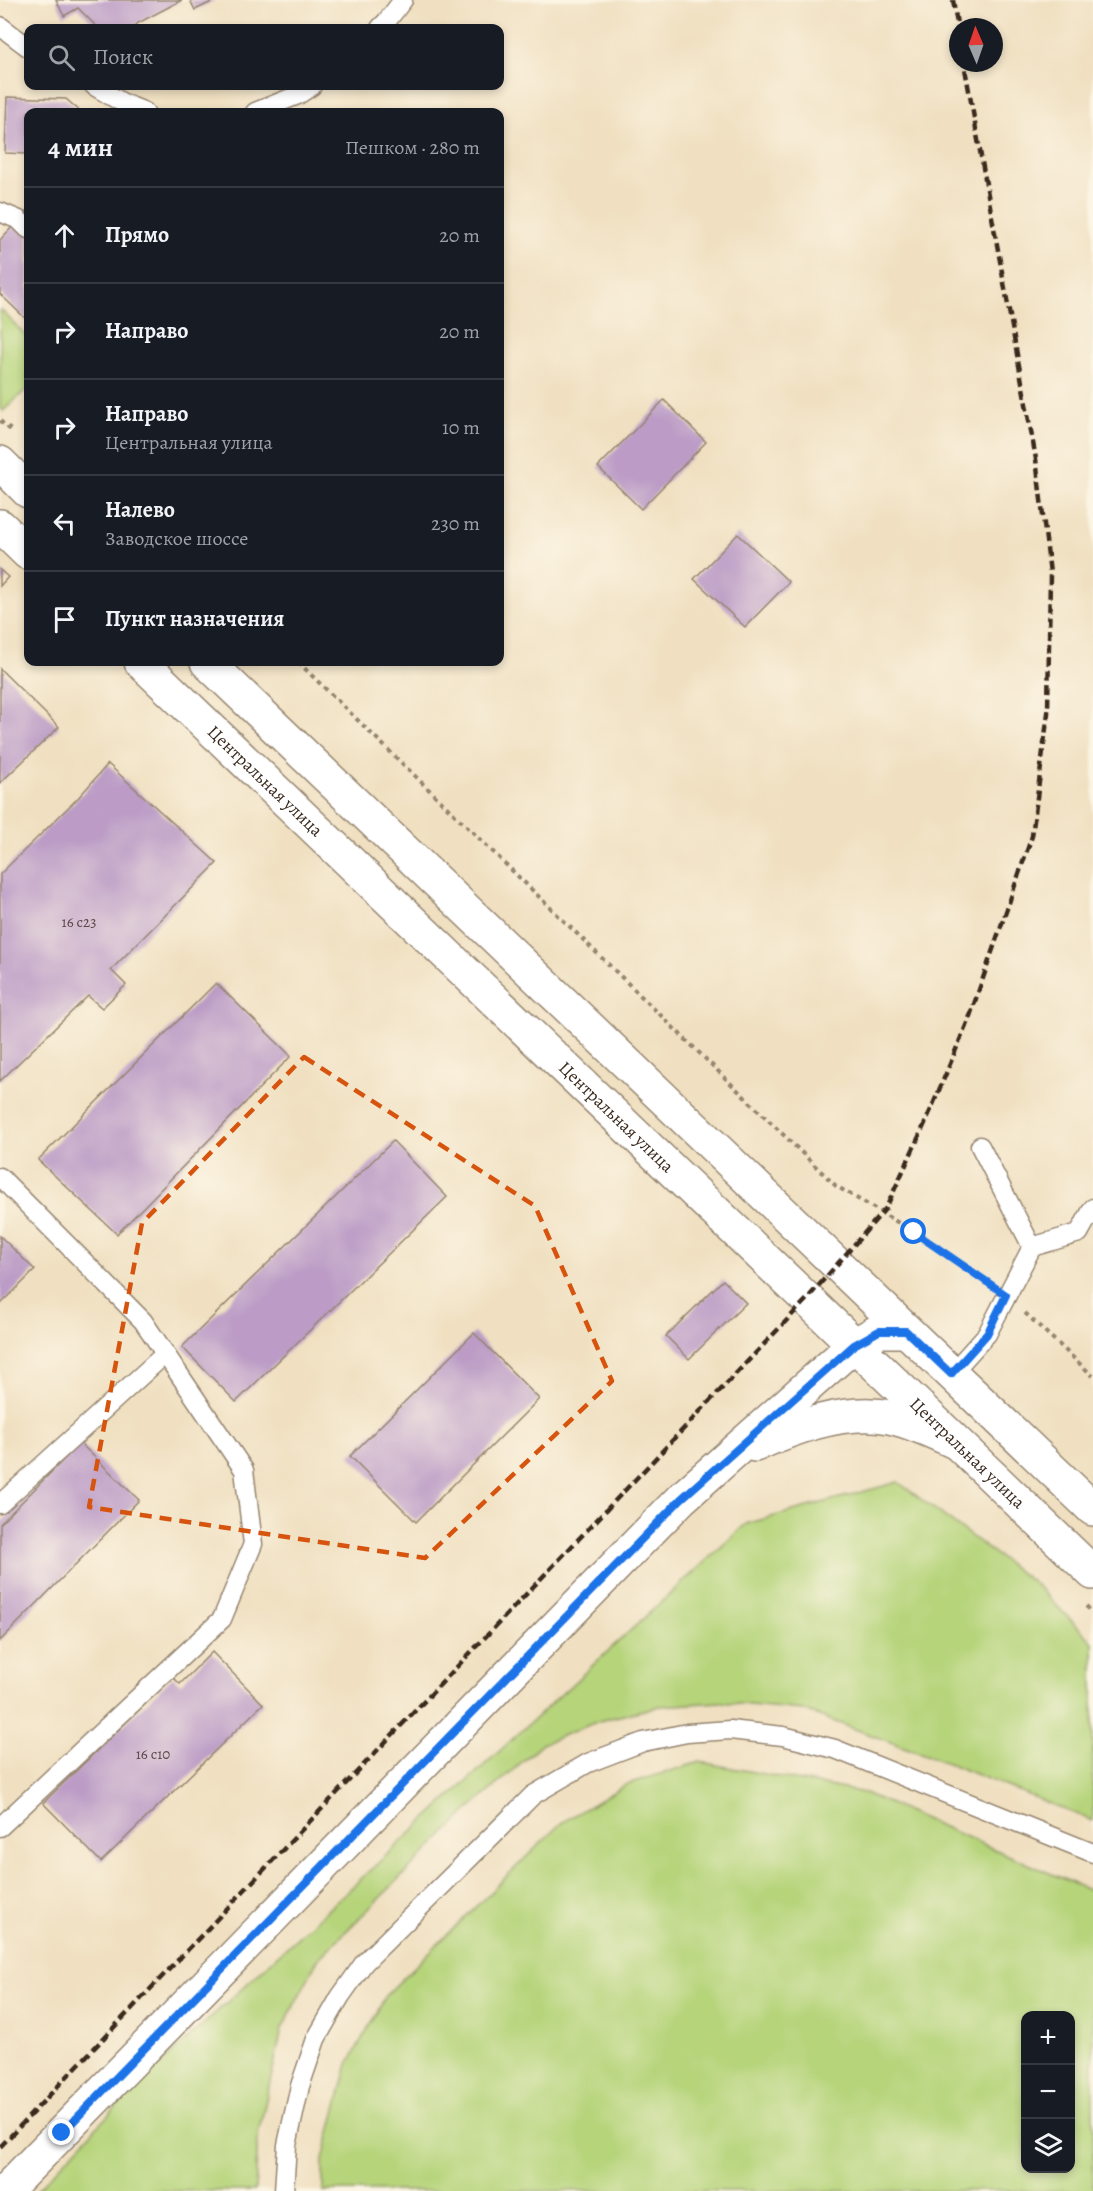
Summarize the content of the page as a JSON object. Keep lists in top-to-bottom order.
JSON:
{
  "streets": {
    "main road": ["Центральная улица"]
  },
  "house_numbers": ["16 с23", "16 с10"],
  "north": "top",
  "page": {
    "search": "Поиск",
    "heading": ["4 мин", "Пешком · 280 m"],
    "list": [
      ["Прямо", "20 m"],
      ["Направо", "20 m"],
      ["Направо", "Центральная улица", "10 m"],
      ["Налево", "Заводское шоссе", "230 m"],
      "Пункт назначения"
    ],
    "map_buttons": ["+", "−"]
  }
}
